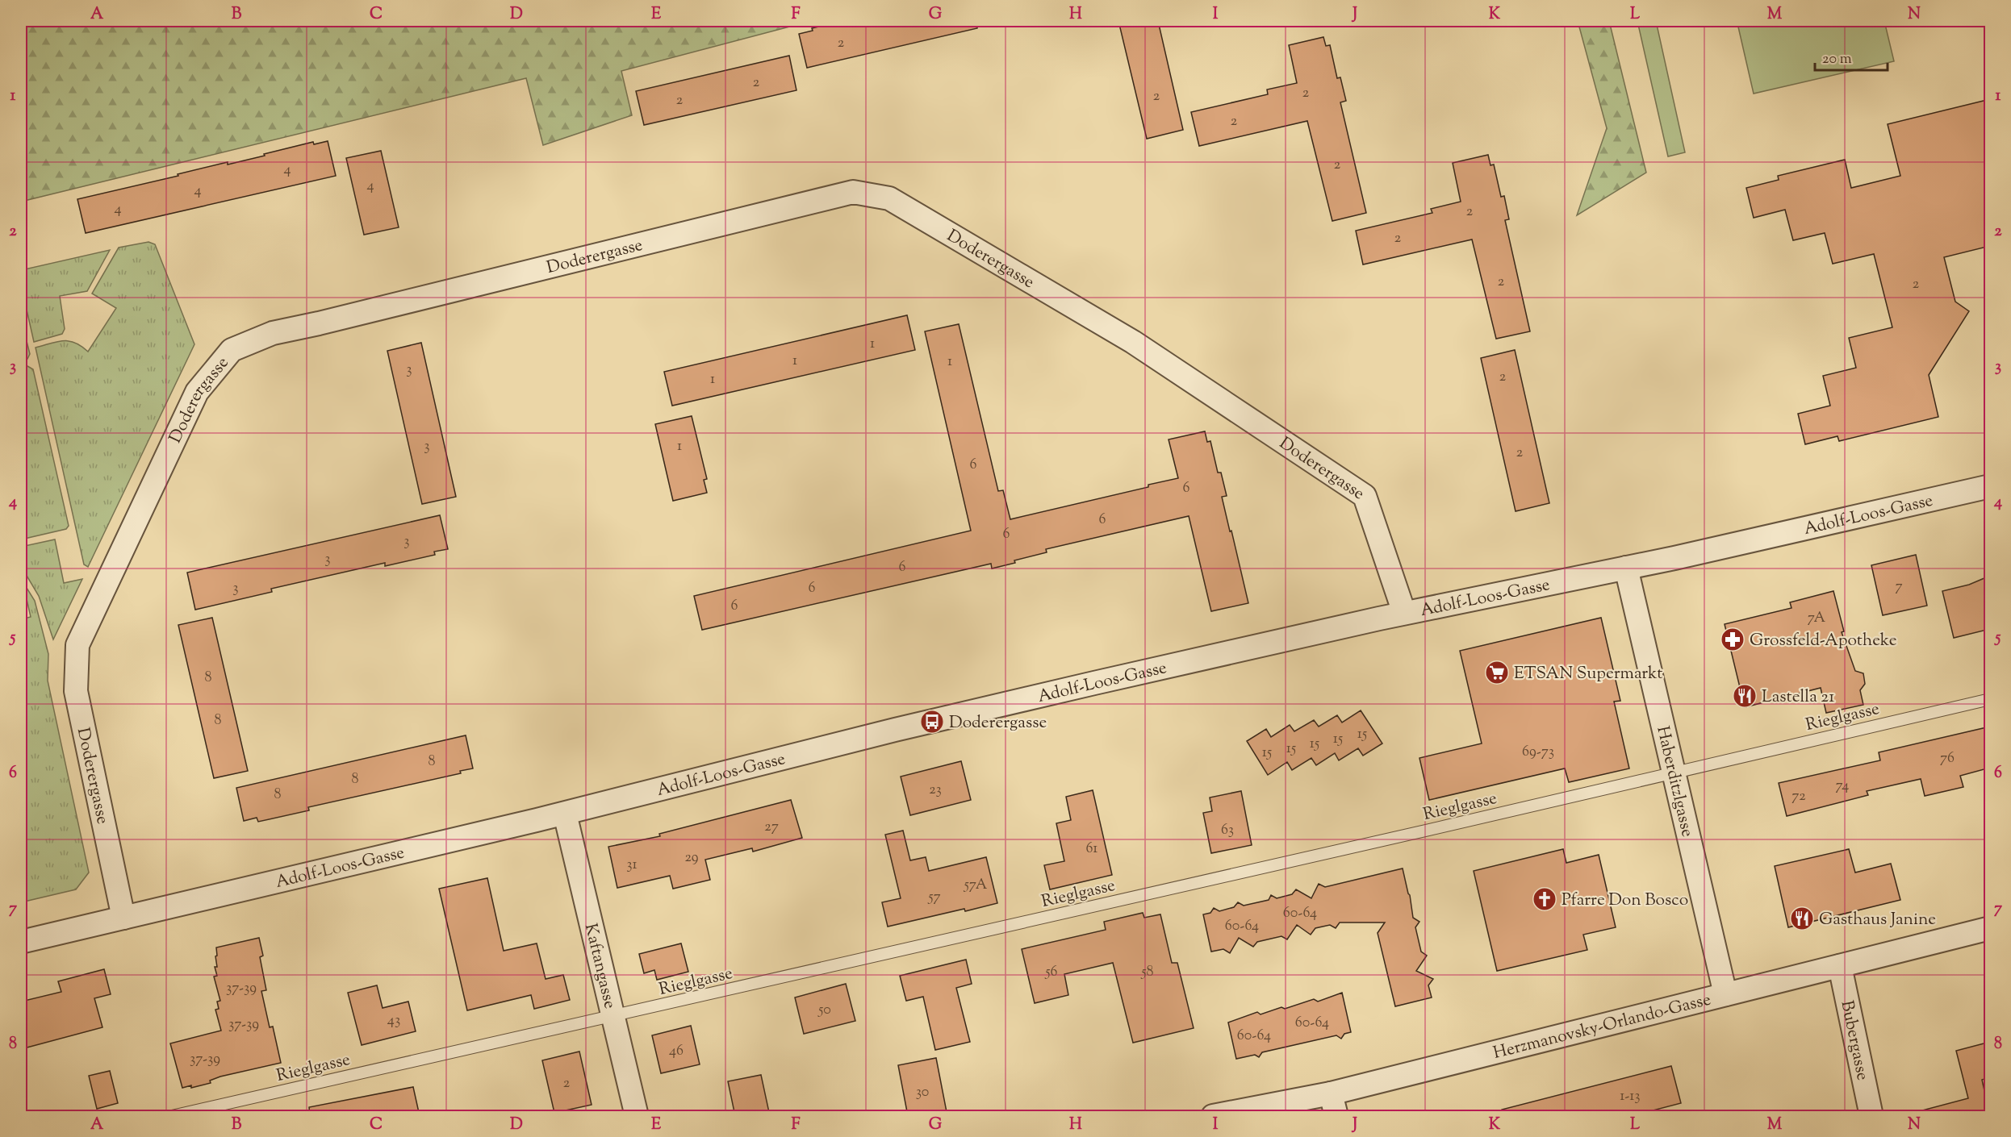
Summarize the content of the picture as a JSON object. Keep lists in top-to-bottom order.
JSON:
{
  "streets": {
    "street": [
      "Doderergasse",
      "Adolf-Loos-Gasse",
      "Haberditzlgasse",
      "Kaftangasse",
      "Herzmanovsky-Orlando-Gasse",
      "Bubergasse"
    ],
    "lane": ["Rieglgasse"]
  },
  "crossings": [
    ["Doderergasse", "Adolf-Loos-Gasse"],
    ["Adolf-Loos-Gasse", "Haberditzlgasse"],
    ["Adolf-Loos-Gasse", "Kaftangasse"],
    ["Rieglgasse", "Haberditzlgasse"],
    ["Rieglgasse", "Kaftangasse"],
    ["Haberditzlgasse", "Herzmanovsky-Orlando-Gasse"],
    ["Herzmanovsky-Orlando-Gasse", "Bubergasse"]
  ],
  "places": {
    "pharmacy": ["Grossfeld-Apotheke"],
    "supermarket": ["ETSAN Supermarkt"],
    "restaurant": ["Lastella 21", "Gasthaus Janine"],
    "bus stop": ["Doderergasse"],
    "church": ["Pfarre Don Bosco"]
  },
  "house_numbers": [
    "2",
    "2",
    "2",
    "2",
    "2",
    "2",
    "2",
    "4",
    "4",
    "4",
    "4",
    "2",
    "2",
    "2",
    "2",
    "1",
    "1",
    "1",
    "3",
    "2",
    "1",
    "3",
    "1",
    "2",
    "6",
    "6",
    "6",
    "6",
    "3",
    "3",
    "6",
    "7",
    "3",
    "6",
    "6",
    "7A",
    "8",
    "8",
    "15",
    "15",
    "15",
    "15",
    "69-73",
    "15",
    "76",
    "8",
    "8",
    "74",
    "23",
    "8",
    "72",
    "27",
    "63",
    "61",
    "29",
    "31",
    "57A",
    "57",
    "60-64",
    "60-64",
    "56",
    "58",
    "37-39",
    "50",
    "43",
    "60-64",
    "37-39",
    "60-64",
    "46",
    "37-39",
    "2",
    "30",
    "1-13"
  ],
  "scale_bar": "20 m",
  "grid": {
    "columns": [
      "A",
      "B",
      "C",
      "D",
      "E",
      "F",
      "G",
      "H",
      "I",
      "J",
      "K",
      "L",
      "M",
      "N"
    ],
    "rows": [
      "1",
      "2",
      "3",
      "4",
      "5",
      "6",
      "7",
      "8"
    ]
  }
}
